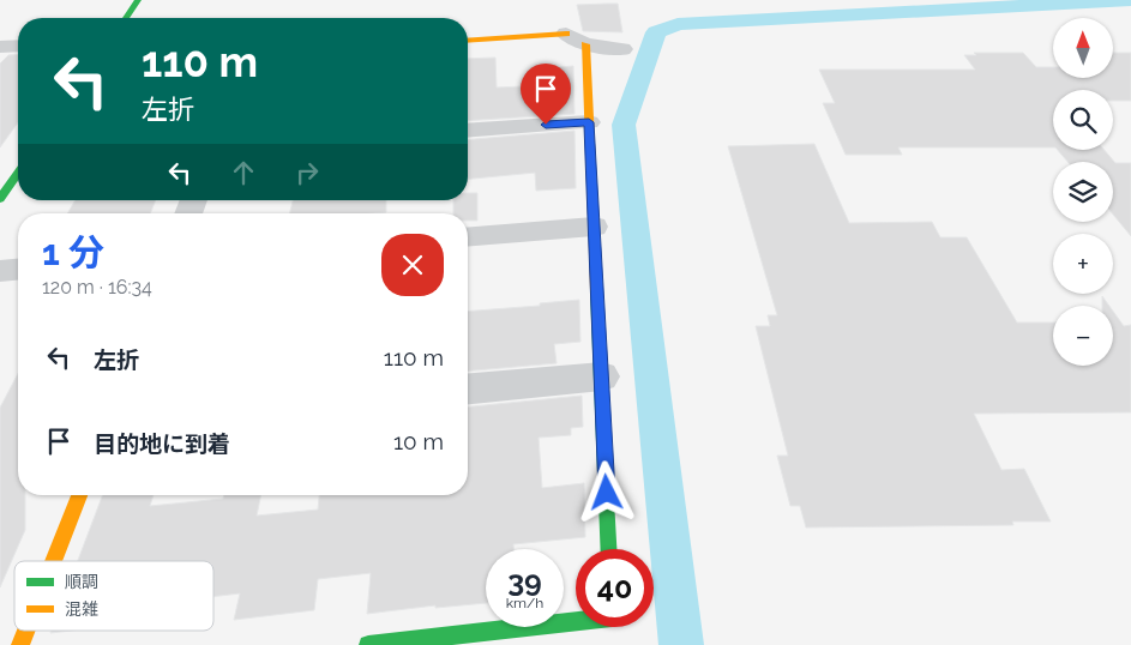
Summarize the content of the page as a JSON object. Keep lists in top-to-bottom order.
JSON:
{
  "legend": ["順調", "混雑"],
  "north": "top",
  "page": {
    "map_buttons": ["+", "−"],
    "turn": ["110 m", "左折"],
    "heading": ["1 分", "120 m · 16:34"],
    "list": [
      {
        "name": "左折",
        "value": "110 m"
      },
      {
        "name": "目的地に到着",
        "value": "10 m"
      }
    ],
    "speed": "39 km/h",
    "limit": "40"
  }
}
